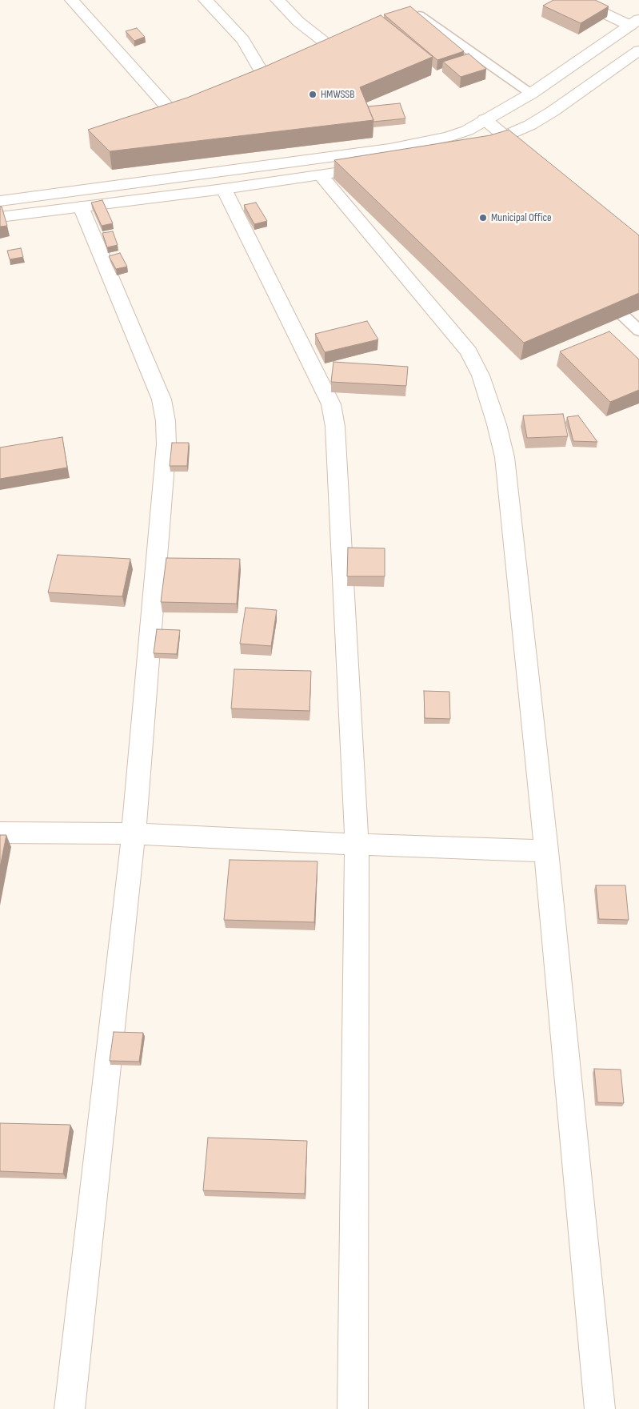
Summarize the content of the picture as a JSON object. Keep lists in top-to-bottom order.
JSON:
{
  "places": ["HMWSSB", "Municipal Office"]
}
